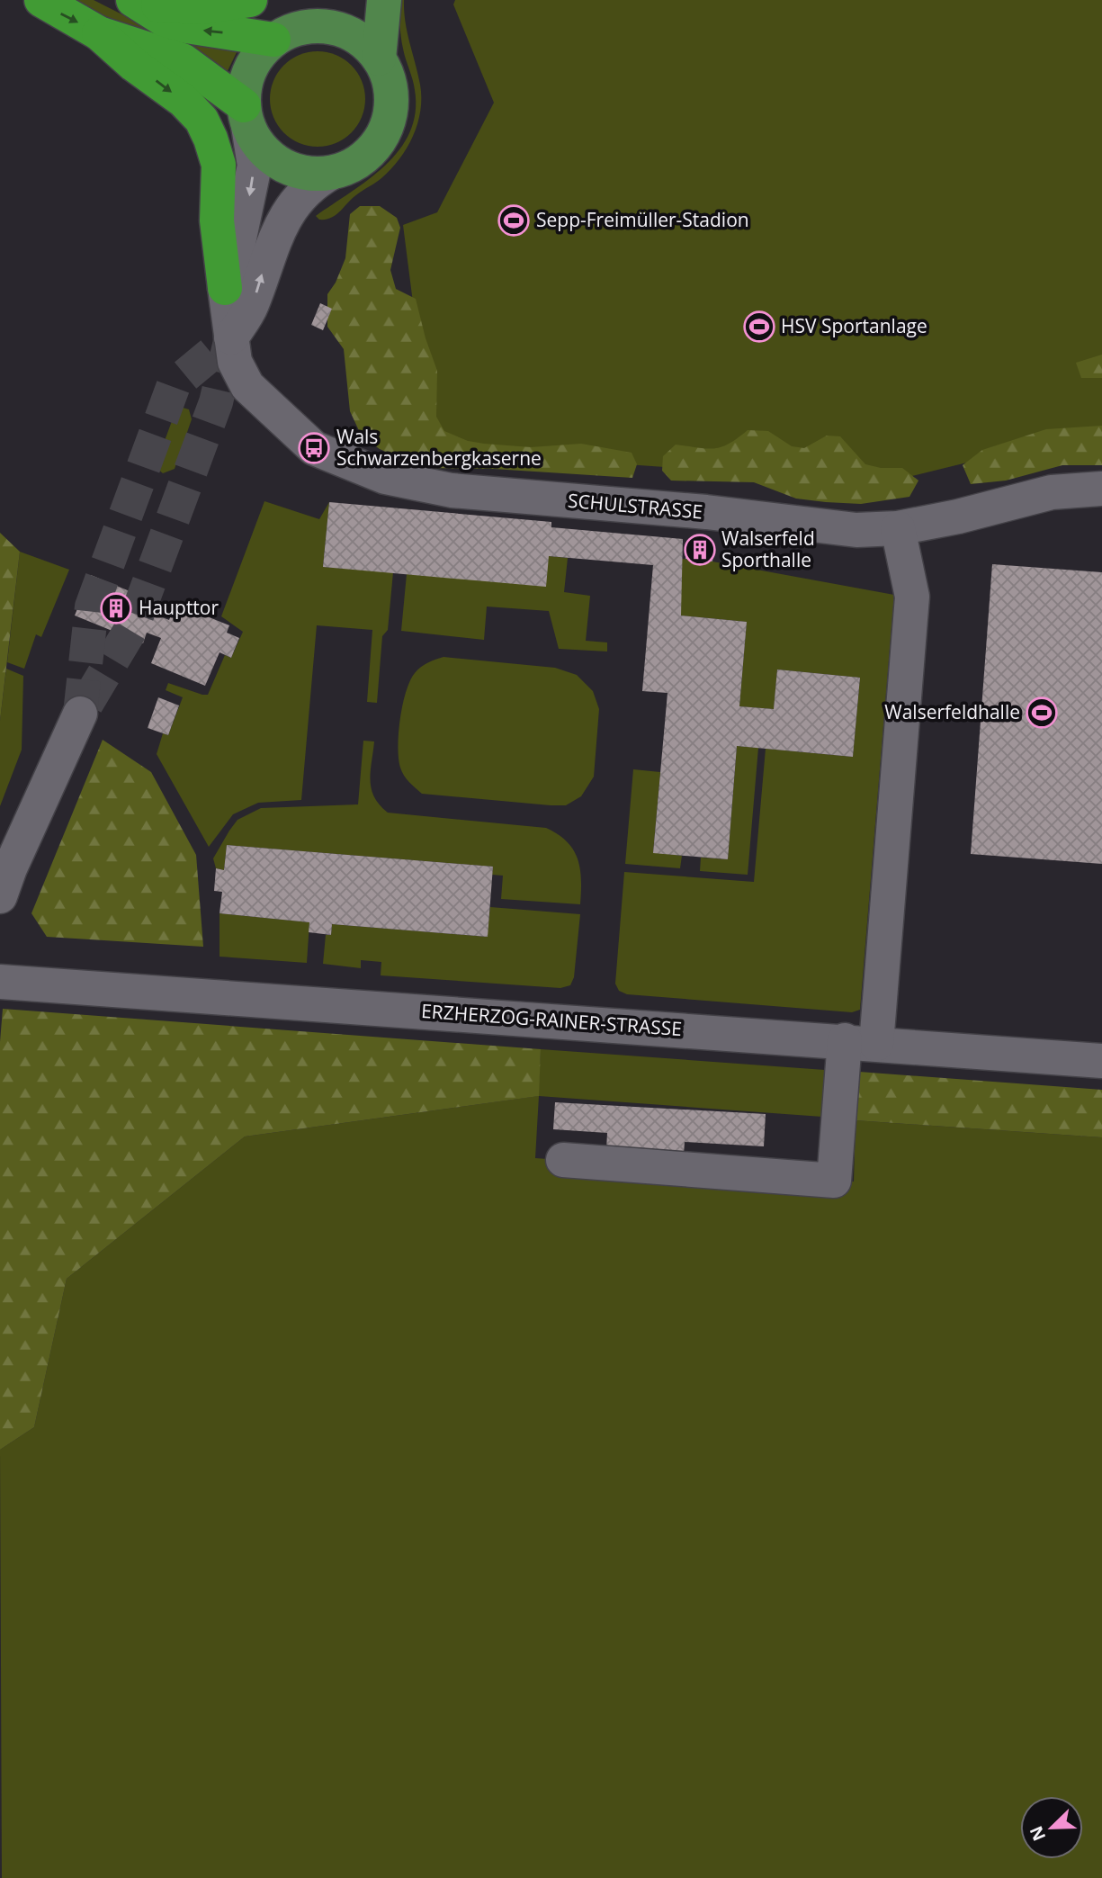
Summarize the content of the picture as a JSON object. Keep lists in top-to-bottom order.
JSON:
{
  "streets": {
    "street": ["SCHULSTRASSE", "ERZHERZOG-RAINER-STRASSE"]
  },
  "places": {
    "sports": ["Sepp-Freimüller-Stadion", "HSV Sportanlage", "Walserfeldhalle"],
    "bus stop": ["Wals Schwarzenbergkaserne"],
    "building": ["Walserfeld Sporthalle", "Haupttor"]
  },
  "north": "bottom left"
}
